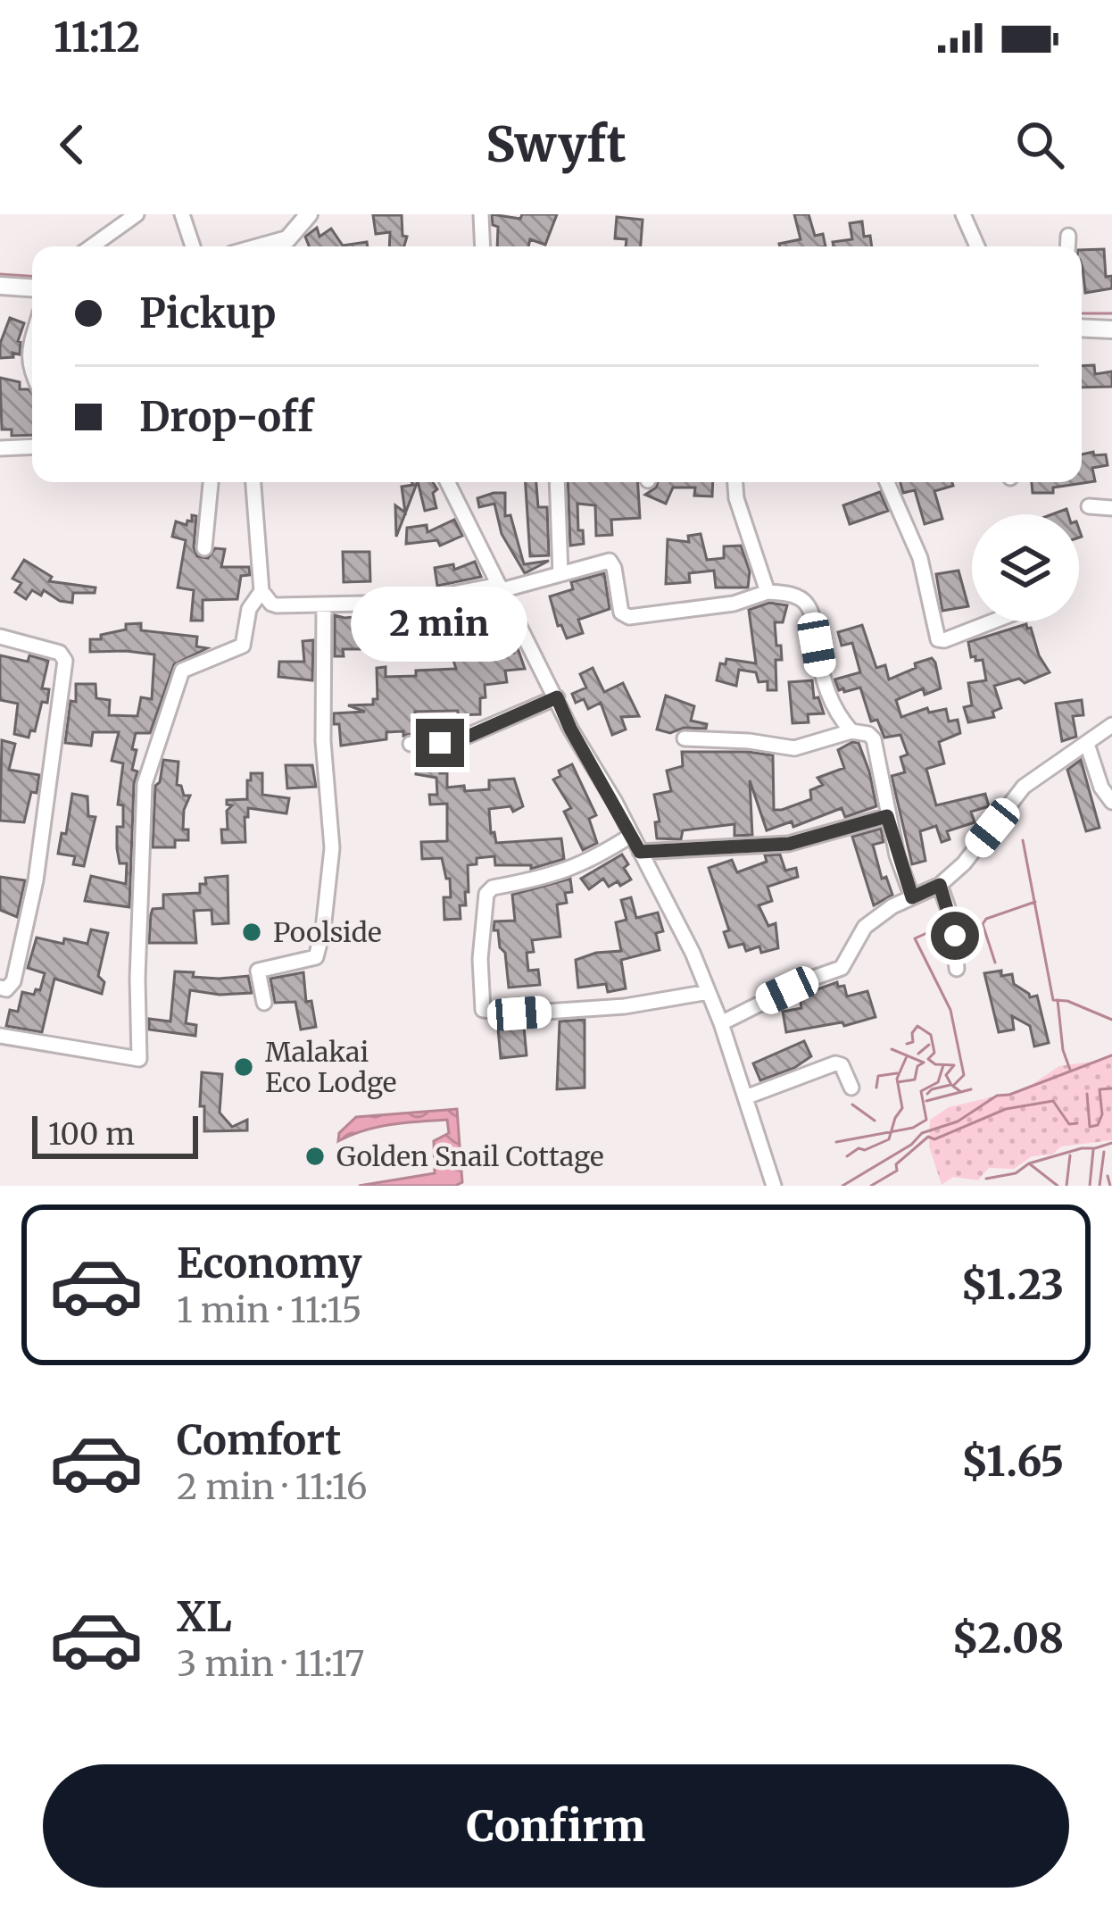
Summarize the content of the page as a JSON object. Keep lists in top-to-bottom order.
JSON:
{
  "places": ["Poolside", "Malakai Eco Lodge", "Golden Snail Cottage"],
  "scale_bar": "100 m",
  "page": {
    "status": "11:12",
    "header": "Swyft",
    "banner": ["Pickup", "Drop-off"],
    "bubble": "2 min",
    "scale": "100 m",
    "list": [
      {
        "name": "Economy",
        "note": "1 min · 11:15",
        "value": "$1.23"
      },
      {
        "name": "Comfort",
        "note": "2 min · 11:16",
        "value": "$1.65"
      },
      {
        "name": "XL",
        "note": "3 min · 11:17",
        "value": "$2.08"
      }
    ],
    "buttons": "Confirm"
  }
}
